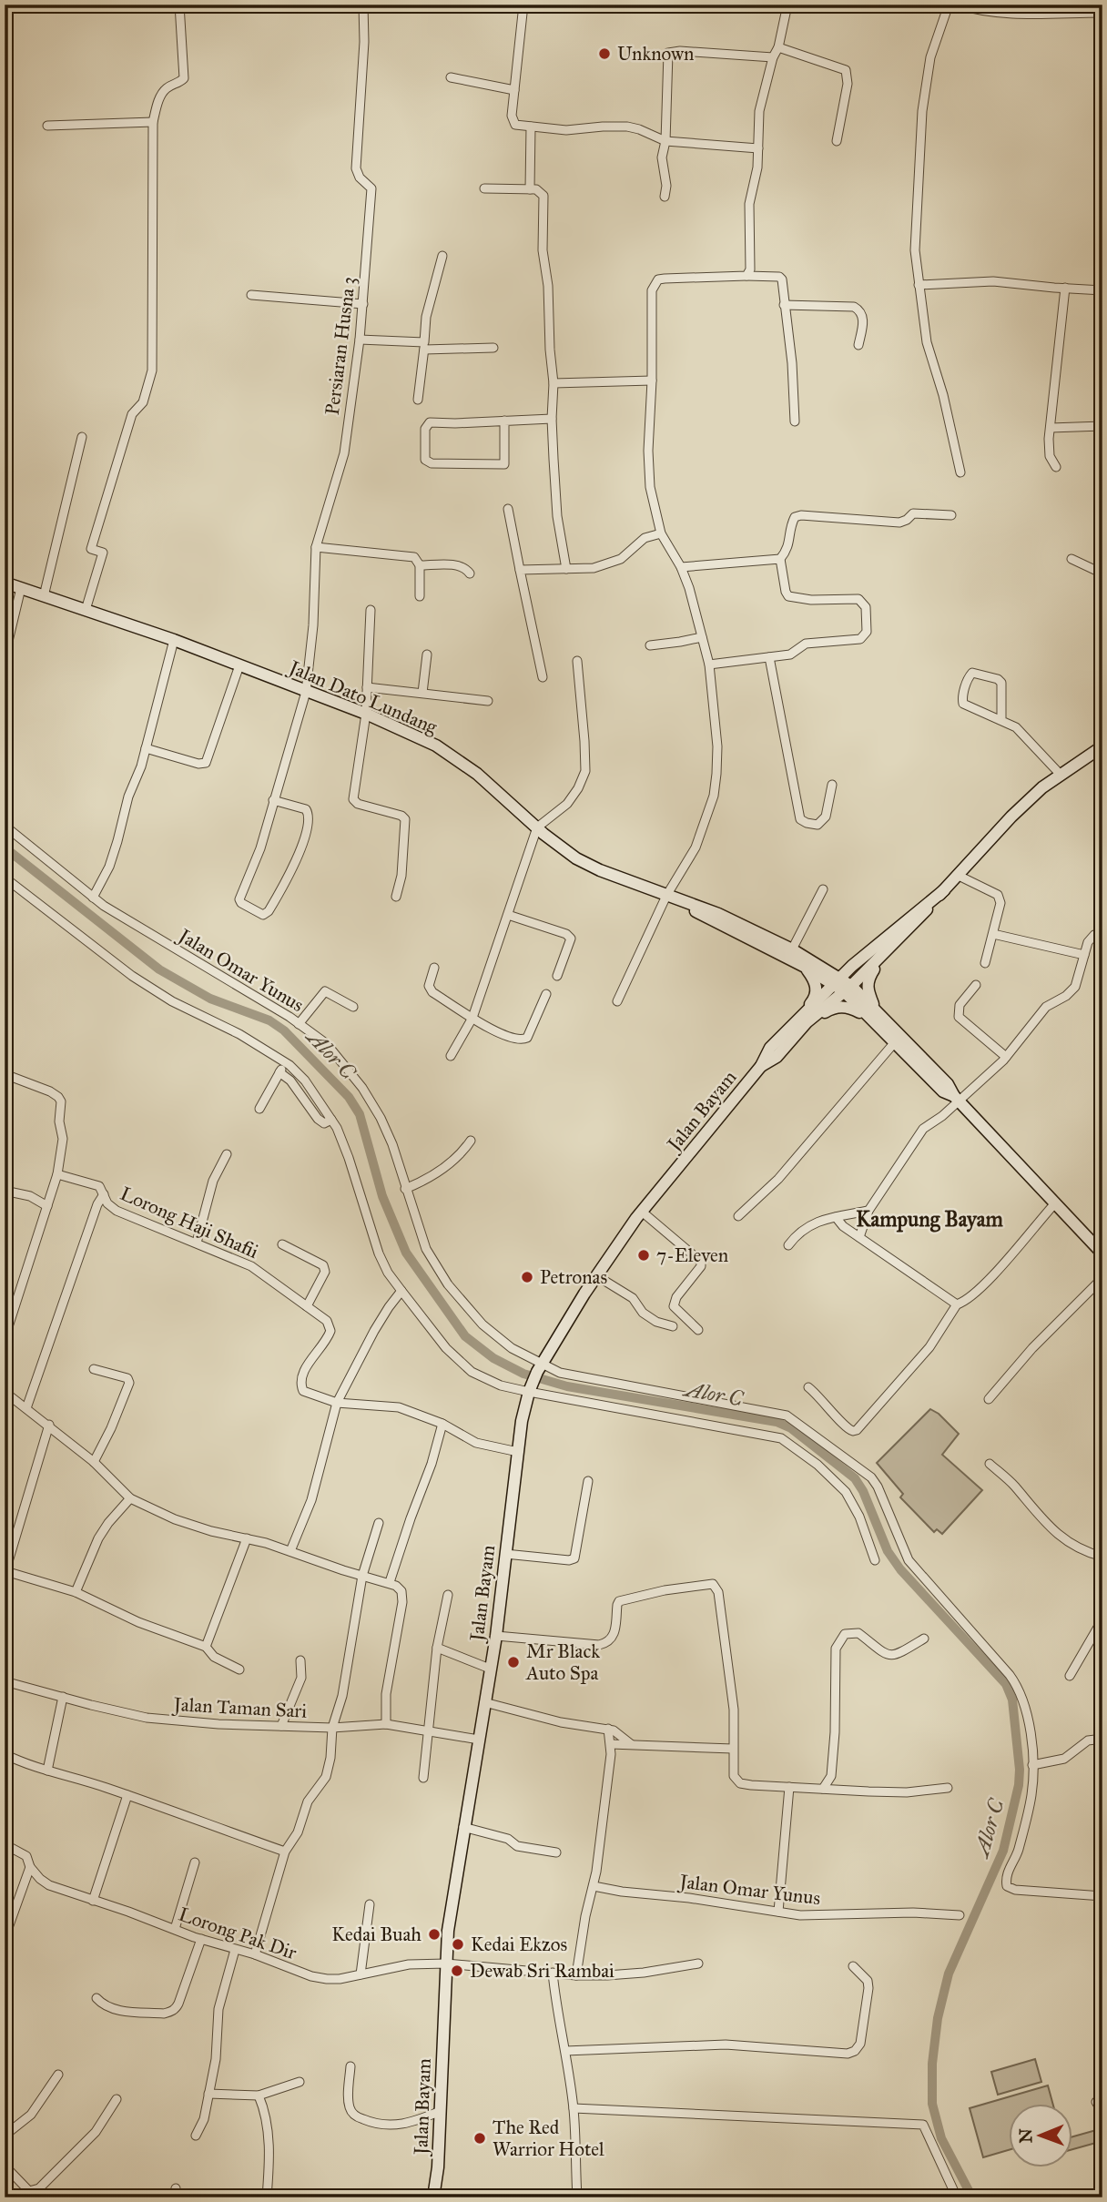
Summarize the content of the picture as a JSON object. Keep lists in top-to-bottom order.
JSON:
{
  "streets": {
    "main road": ["Jalan Dato Lundang", "Jalan Bayam"],
    "street": [
      "Persiaran Husna 3",
      "Jalan Omar Yunus",
      "Lorong Haji Shafii",
      "Jalan Taman Sari",
      "Lorong Pak Dir"
    ]
  },
  "crossings": [
    ["Persiaran Husna 3", "Jalan Dato Lundang"],
    ["Jalan Dato Lundang", "Jalan Bayam"],
    ["Jalan Omar Yunus", "Jalan Bayam"],
    ["Jalan Bayam", "Lorong Haji Shafii"],
    ["Jalan Bayam", "Jalan Taman Sari"],
    ["Jalan Bayam", "Lorong Pak Dir"]
  ],
  "districts": ["Kampung Bayam"],
  "water": ["Alor C"],
  "places": [
    "Unknown",
    "7-Eleven",
    "Petronas",
    "Mr Black Auto Spa",
    "Kedai Buah",
    "Kedai Ekzos",
    "Dewab Sri Rambai",
    "The Red Warrior Hotel"
  ],
  "north": "left"
}
